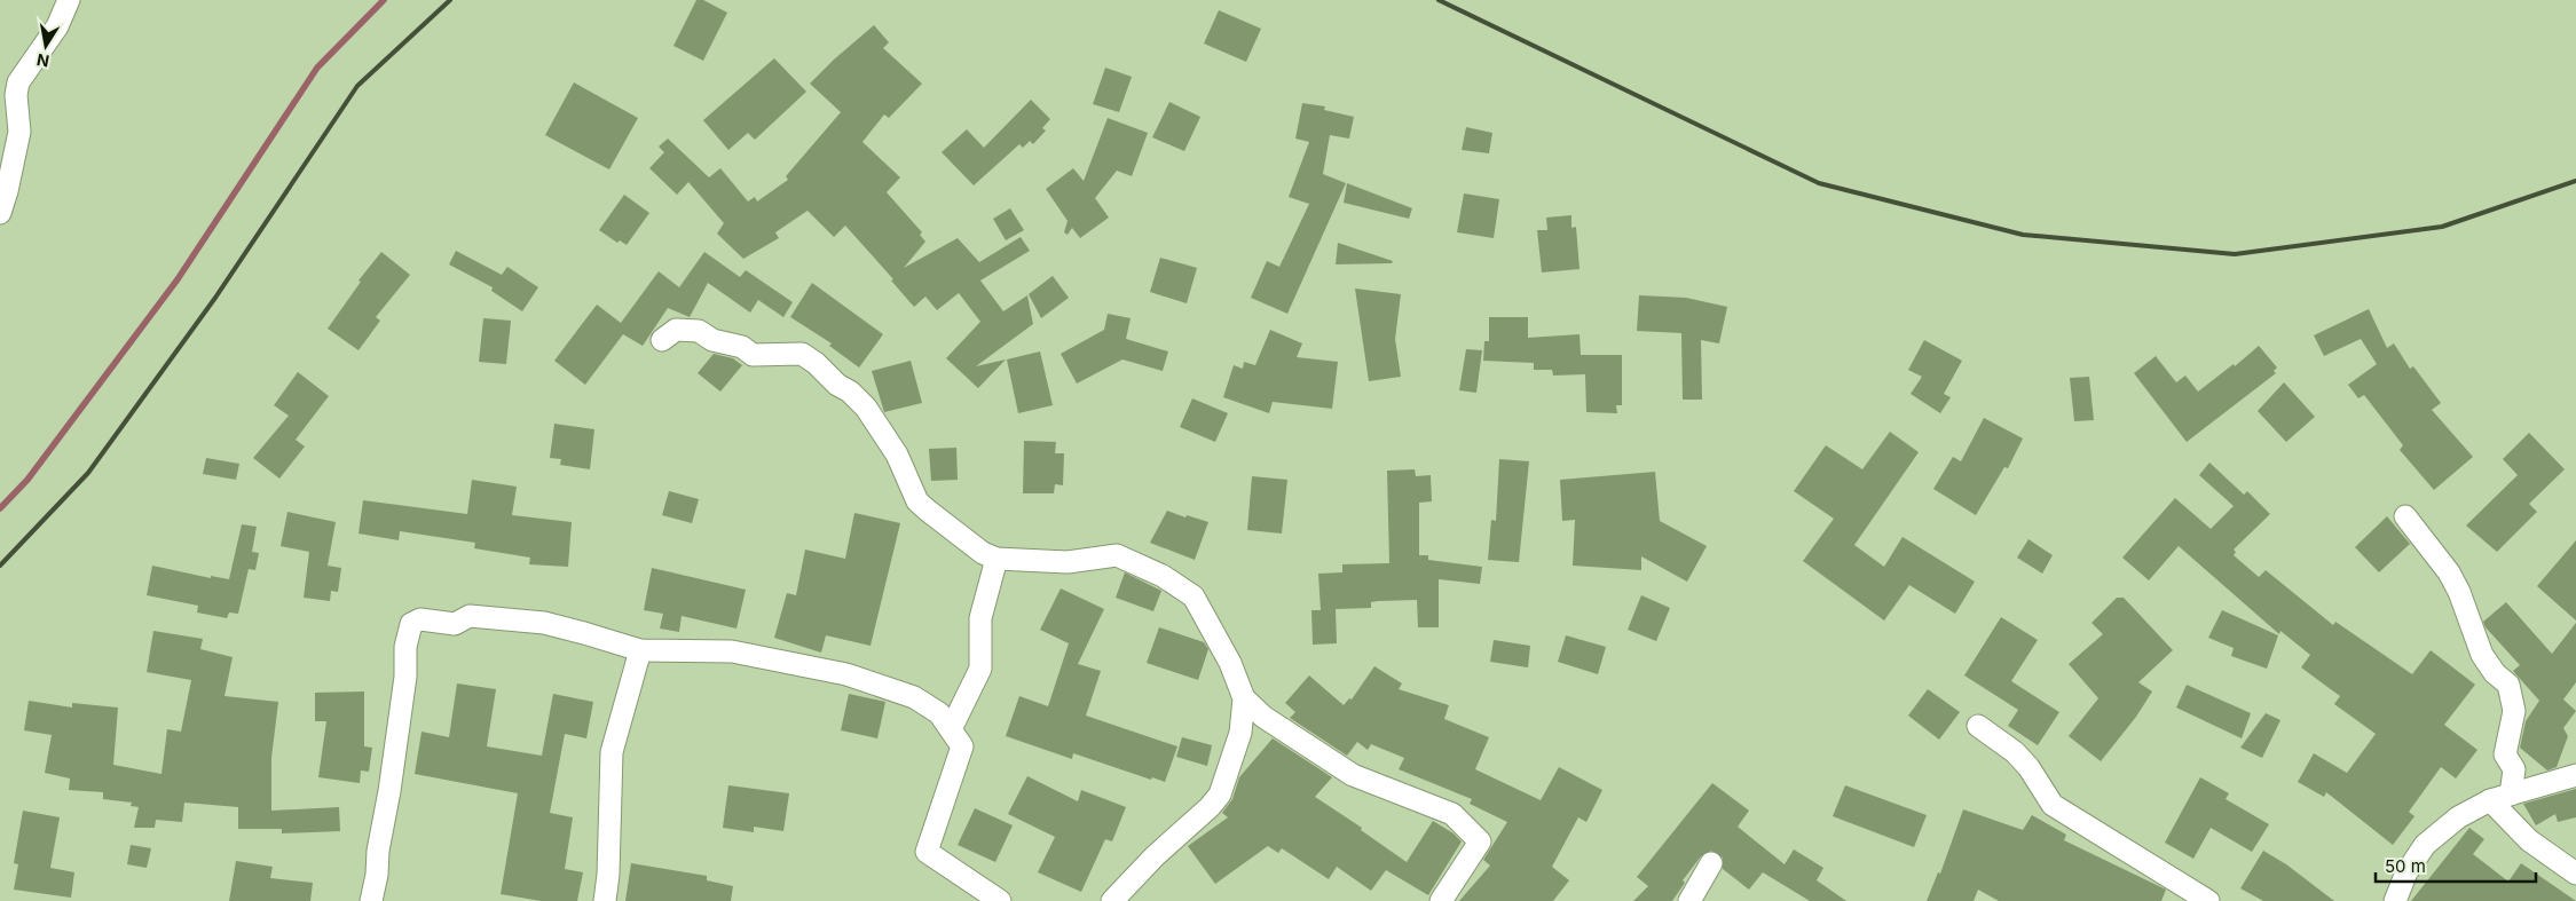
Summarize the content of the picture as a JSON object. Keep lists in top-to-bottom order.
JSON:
{
  "scale_bar": "50 m",
  "north": "bottom"
}
